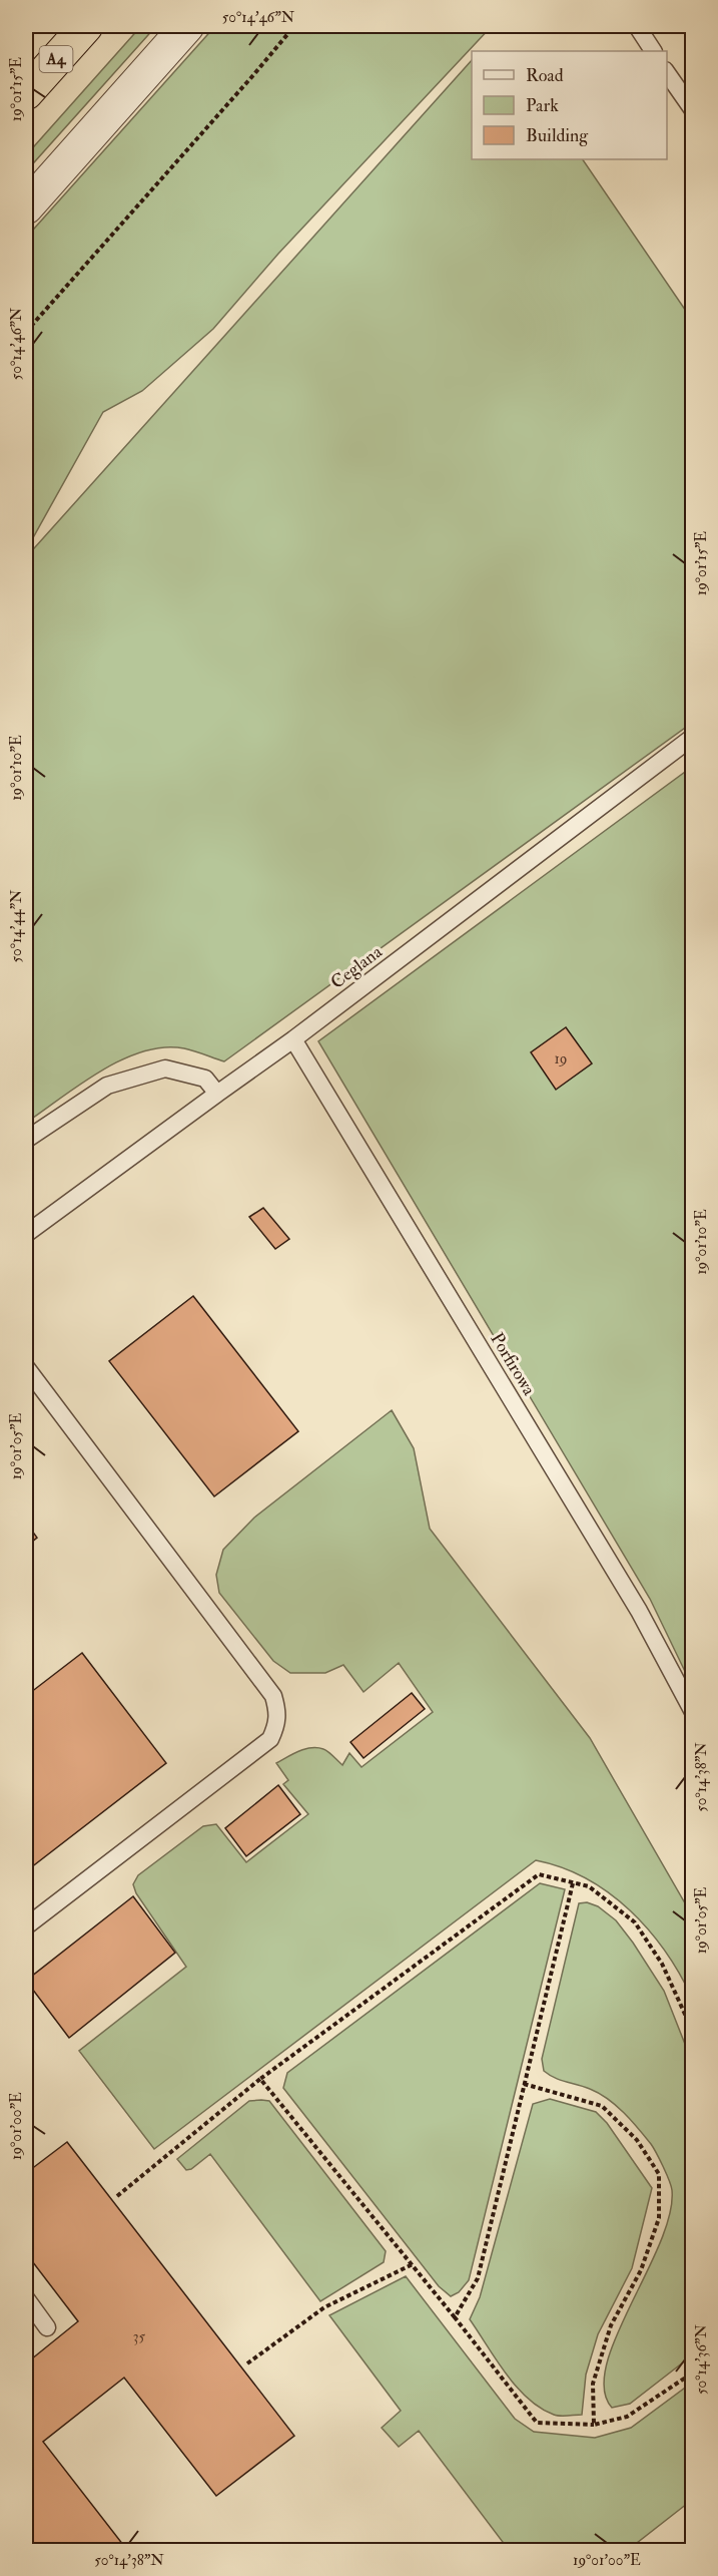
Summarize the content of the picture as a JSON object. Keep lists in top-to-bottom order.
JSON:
{
  "streets": {
    "highway": ["A4"],
    "lane": ["Ceglana", "Porfirowa"]
  },
  "crossings": [
    ["Ceglana", "Porfirowa"]
  ],
  "house_numbers": ["19", "35"],
  "legend": ["Road", "Park", "Building"],
  "coordinates": [
    "50°14'46\"N",
    "19°01'15\"E",
    "19°01'10\"E",
    "50°14'44\"N",
    "19°01'05\"E",
    "50°14'38\"N",
    "19°01'00\"E",
    "50°14'36\"N"
  ]
}
